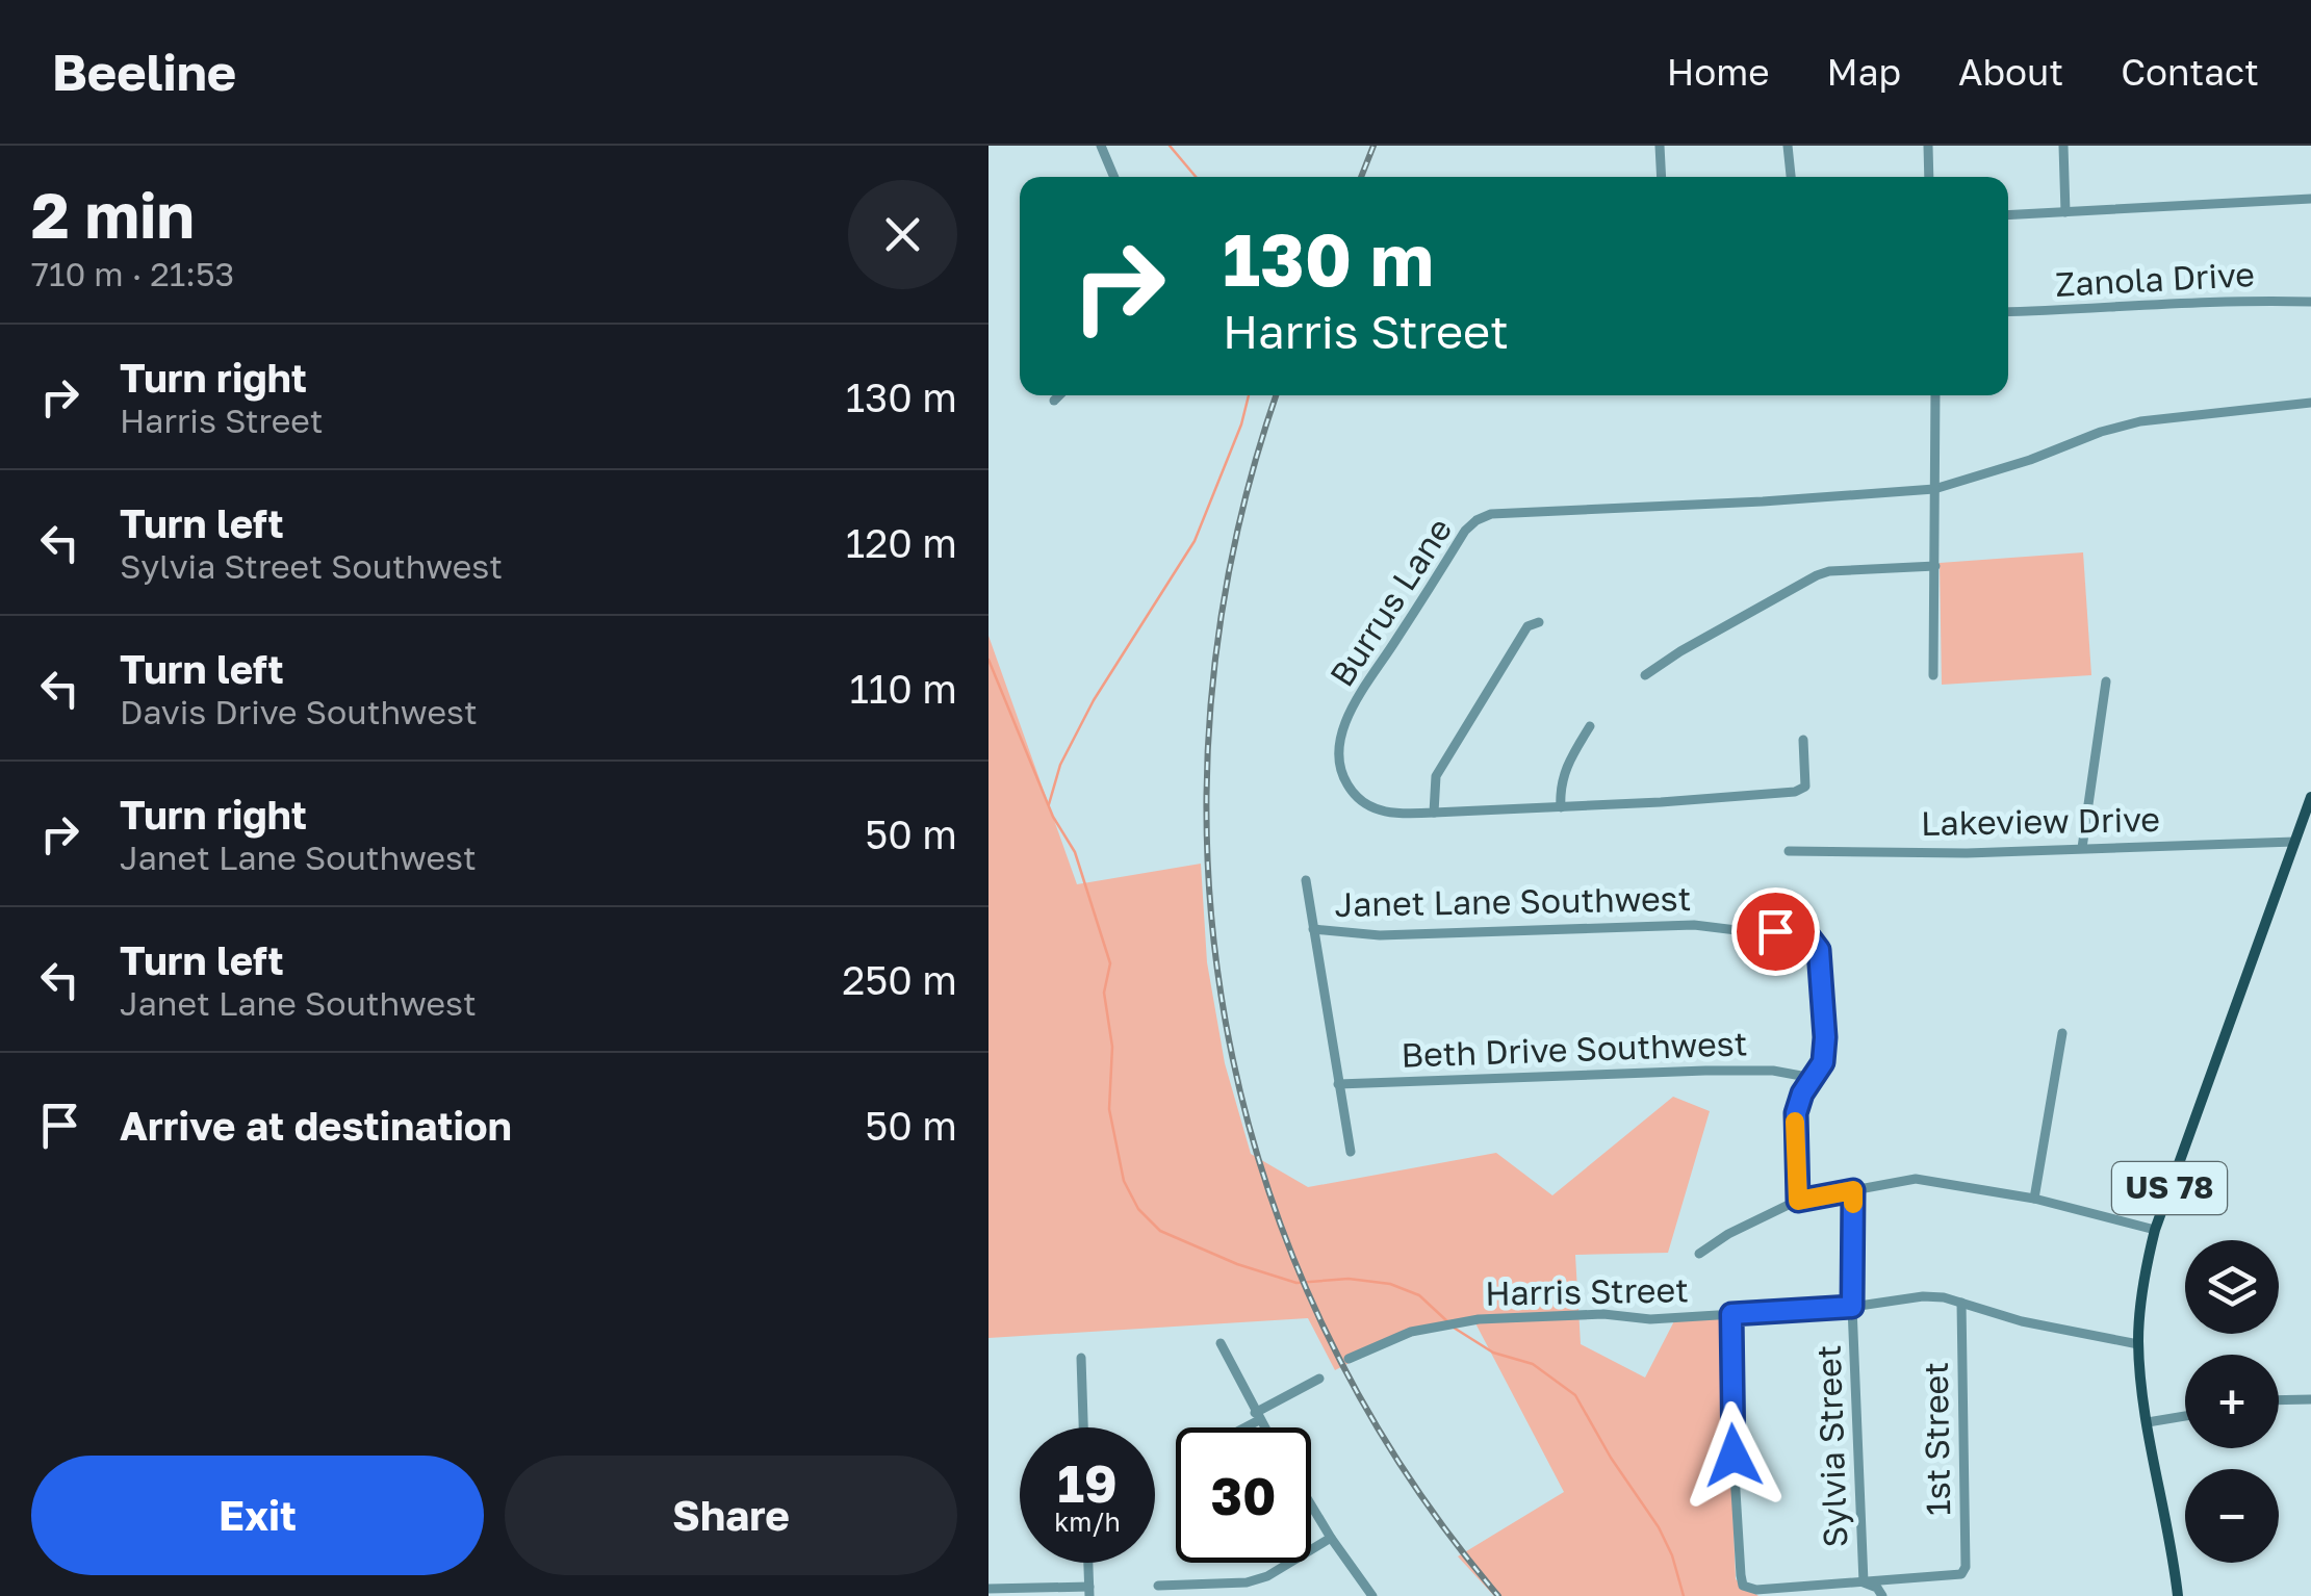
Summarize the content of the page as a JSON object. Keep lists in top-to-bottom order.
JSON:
{
  "streets": {
    "main road": ["US 78"],
    "street": [
      "Zanola Drive",
      "Burrus Lane",
      "Lakeview Drive",
      "Janet Lane Southwest",
      "Beth Drive Southwest",
      "Harris Street",
      "1st Street",
      "Sylvia Street"
    ]
  },
  "crossings": [
    ["Lakeview Drive", "US 78"],
    ["Janet Lane Southwest", "Beth Drive Southwest"],
    ["US 78", "Harris Street"],
    ["Harris Street", "1st Street"],
    ["Harris Street", "Sylvia Street"],
    ["1st Street", "Sylvia Street"]
  ],
  "page": {
    "header": "Beeline",
    "nav": [
      "Home",
      "Map",
      "About",
      "Contact"
    ],
    "heading": ["2 min", "710 m · 21:53"],
    "turn": ["130 m", "Harris Street"],
    "list": [
      {
        "name": "Turn right",
        "note": "Harris Street",
        "value": "130 m"
      },
      {
        "name": "Turn left",
        "note": "Sylvia Street Southwest",
        "value": "120 m"
      },
      {
        "name": "Turn left",
        "note": "Davis Drive Southwest",
        "value": "110 m"
      },
      {
        "name": "Turn right",
        "note": "Janet Lane Southwest",
        "value": "50 m"
      },
      {
        "name": "Turn left",
        "note": "Janet Lane Southwest",
        "value": "250 m"
      },
      {
        "name": "Arrive at destination",
        "value": "50 m"
      }
    ],
    "map_buttons": ["+", "−"],
    "speed": "19 km/h",
    "limit": "30",
    "buttons": ["Exit", "Share"]
  }
}
